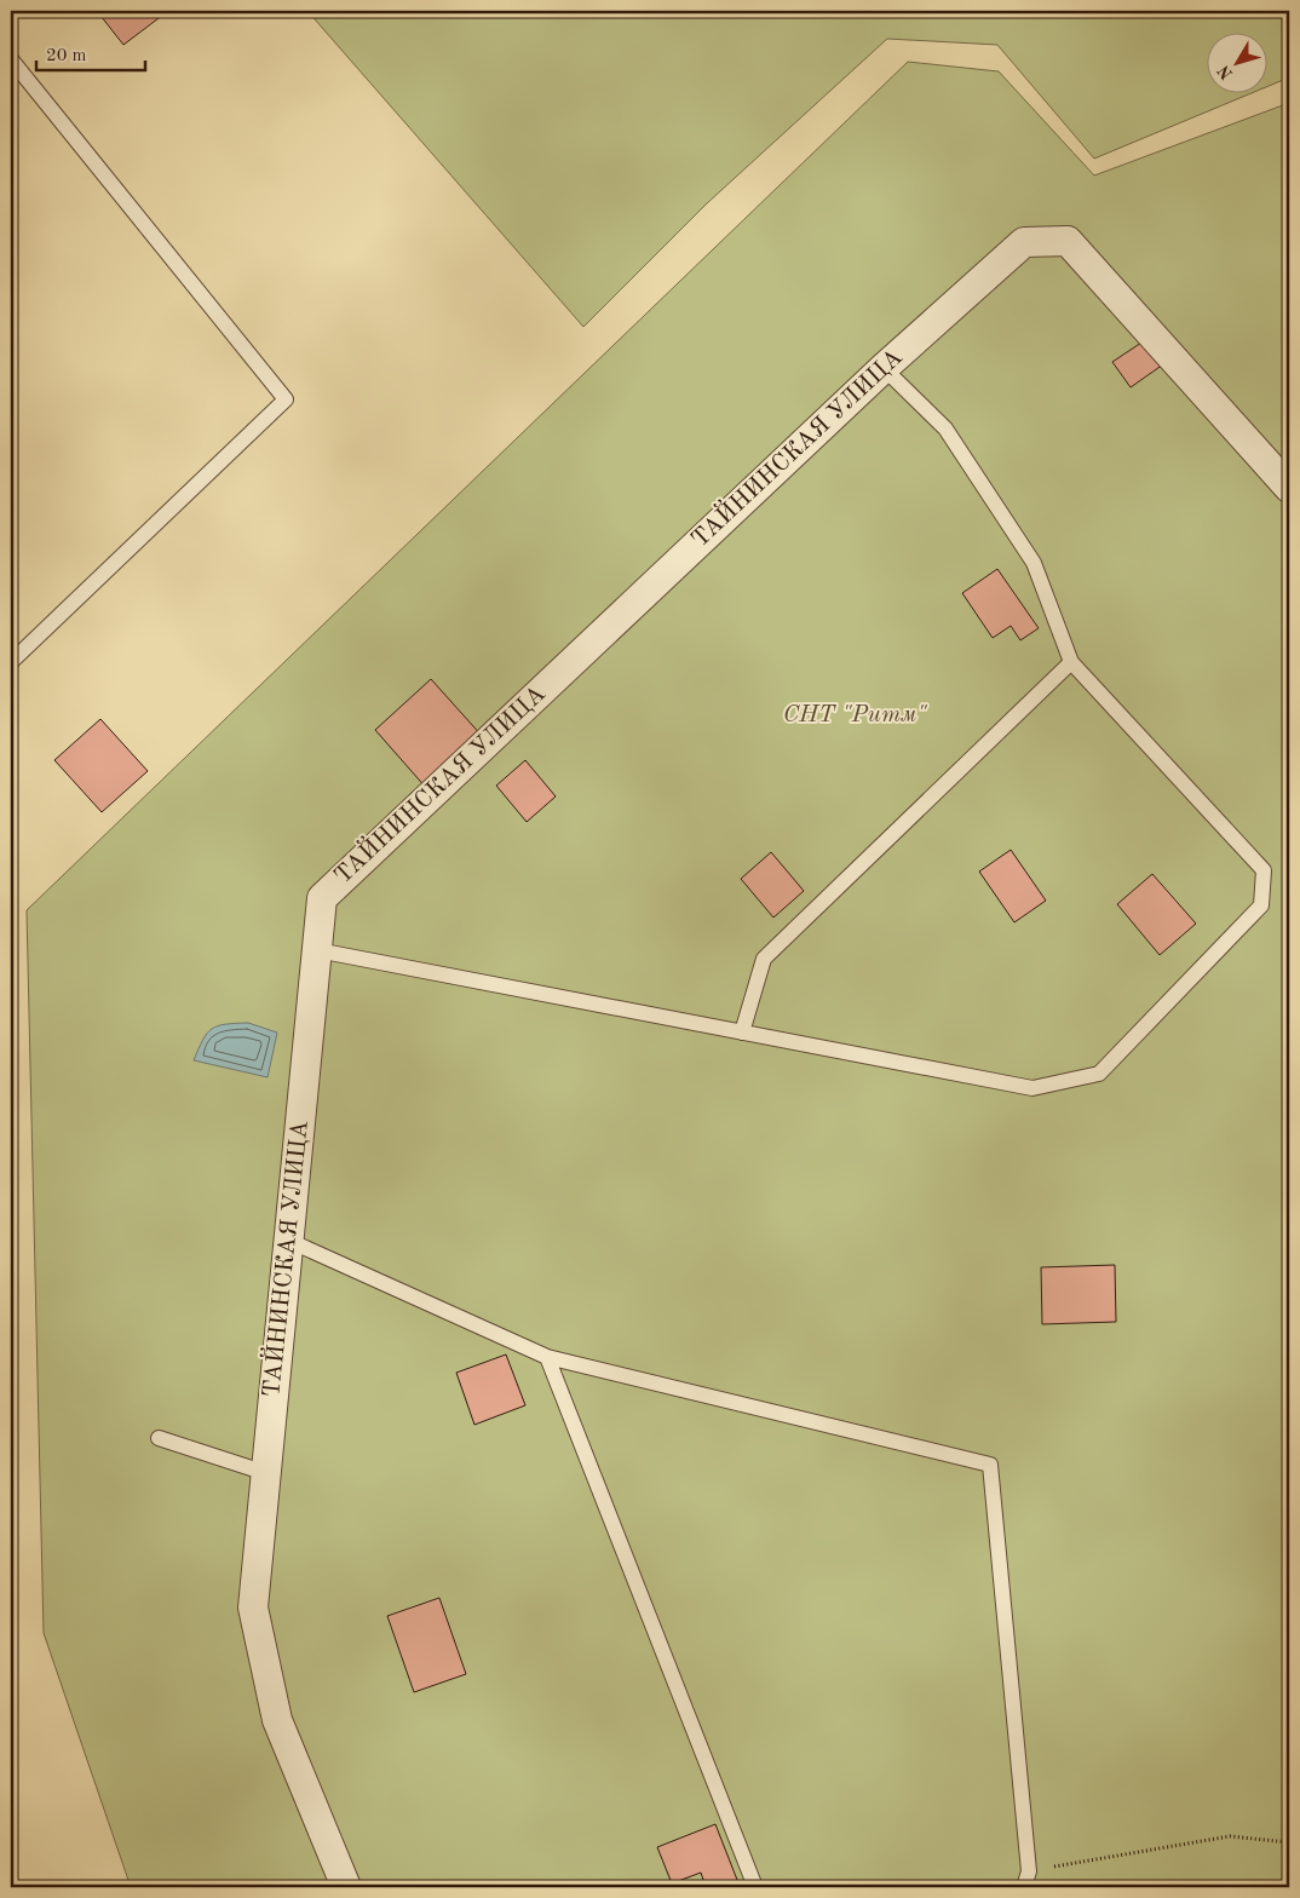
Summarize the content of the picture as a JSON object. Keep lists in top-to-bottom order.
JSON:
{
  "streets": {
    "street": ["ТАЙНИНСКАЯ УЛИЦА"]
  },
  "parks": ["СНТ \"Ритм\""],
  "scale_bar": "20 m",
  "north": "bottom left"
}
